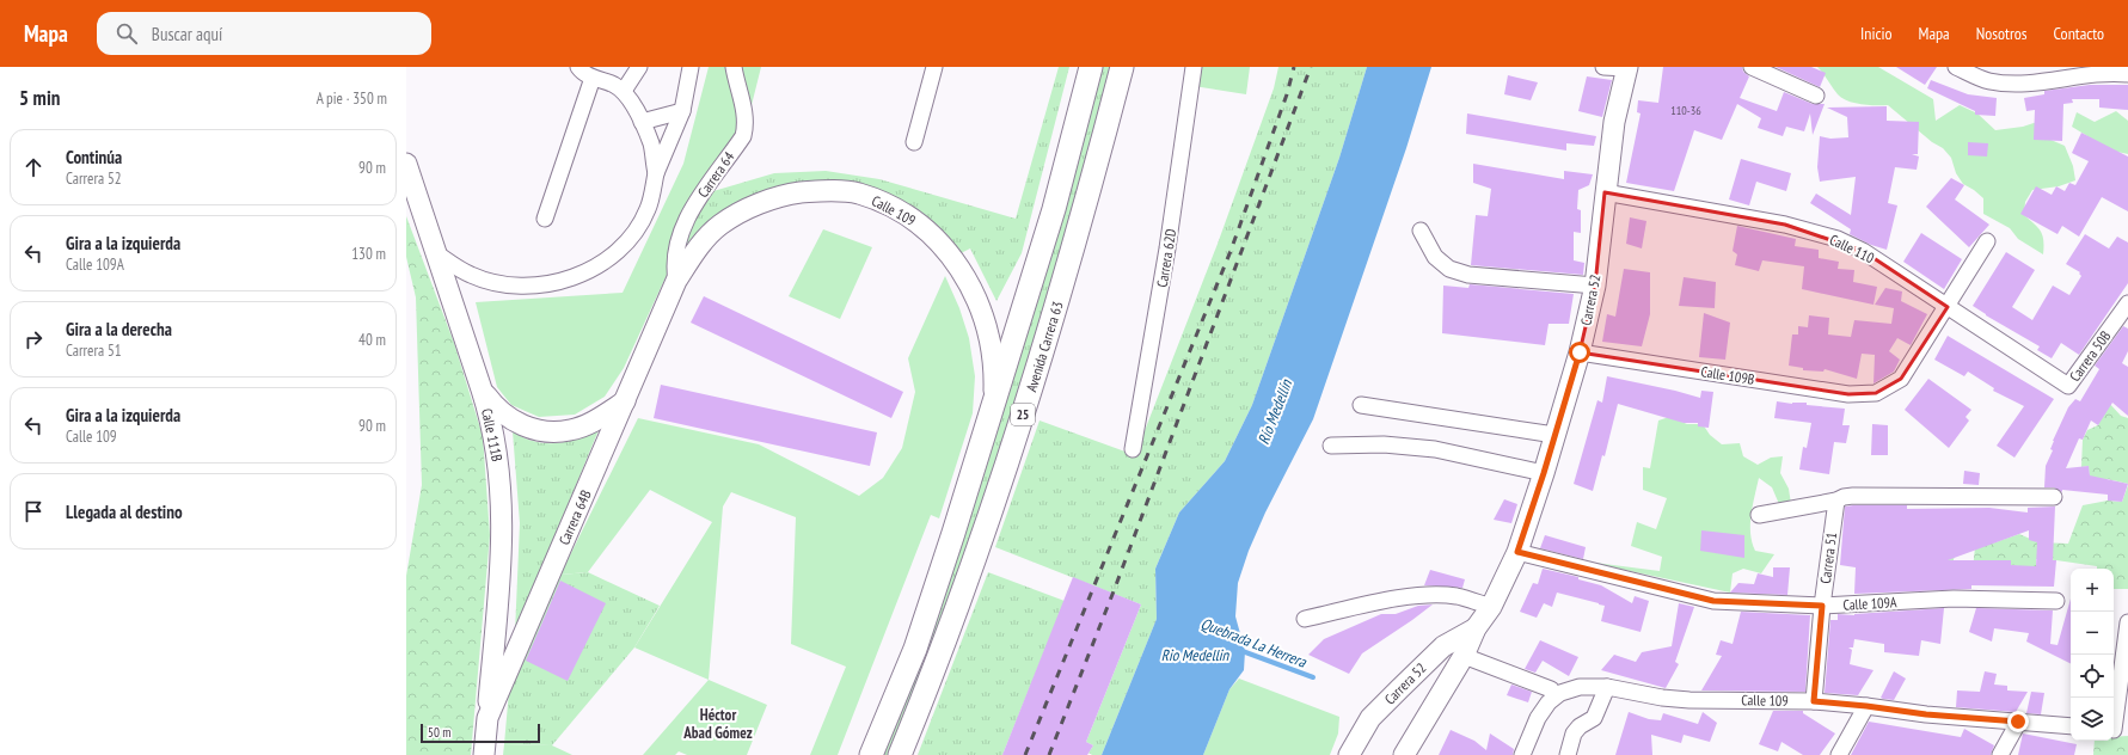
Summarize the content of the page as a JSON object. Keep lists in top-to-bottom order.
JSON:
{
  "streets": {
    "highway": ["Avenida Carrera 63", "25"],
    "main road": [
      "Calle 109",
      "Carrera 52",
      "Calle 111B",
      "Carrera 64B"
    ],
    "street": [
      "Carrera 64",
      "Calle 110",
      "Carrera 62D",
      "Carrera 50B",
      "Calle 109B",
      "Carrera 51",
      "Calle 109A"
    ]
  },
  "crossings": [
    ["Carrera 64", "Calle 109"],
    ["Carrera 64", "Carrera 64B"],
    ["Calle 109", "25"],
    ["Calle 109", "Carrera 64B"],
    ["Calle 109", "Carrera 51"],
    ["Calle 110", "Carrera 52"],
    ["Calle 110", "Carrera 50B"],
    ["Calle 110", "Calle 109B"],
    ["Carrera 52", "Calle 109B"],
    ["Carrera 52", "Calle 109A"],
    ["Calle 111B", "Carrera 64B"],
    ["Carrera 51", "Calle 109A"]
  ],
  "districts": ["Héctor Abad Gómez"],
  "water": ["Río Medellín", "Quebrada La Herrera", "Rio Medellin"],
  "house_numbers": ["110-36"],
  "scale_bar": "50 m",
  "page": {
    "header": "Mapa",
    "search": "Buscar aquí",
    "nav": [
      "Inicio",
      "Mapa",
      "Nosotros",
      "Contacto"
    ],
    "heading": ["5 min", "A pie · 350 m"],
    "list": [
      ["Continúa", "Carrera 52", "90 m"],
      ["Gira a la izquierda", "Calle 109A", "130 m"],
      ["Gira a la derecha", "Carrera 51", "40 m"],
      ["Gira a la izquierda", "Calle 109", "90 m"],
      "Llegada al destino"
    ],
    "map_buttons": ["+", "−"],
    "scale": "50 m"
  }
}
